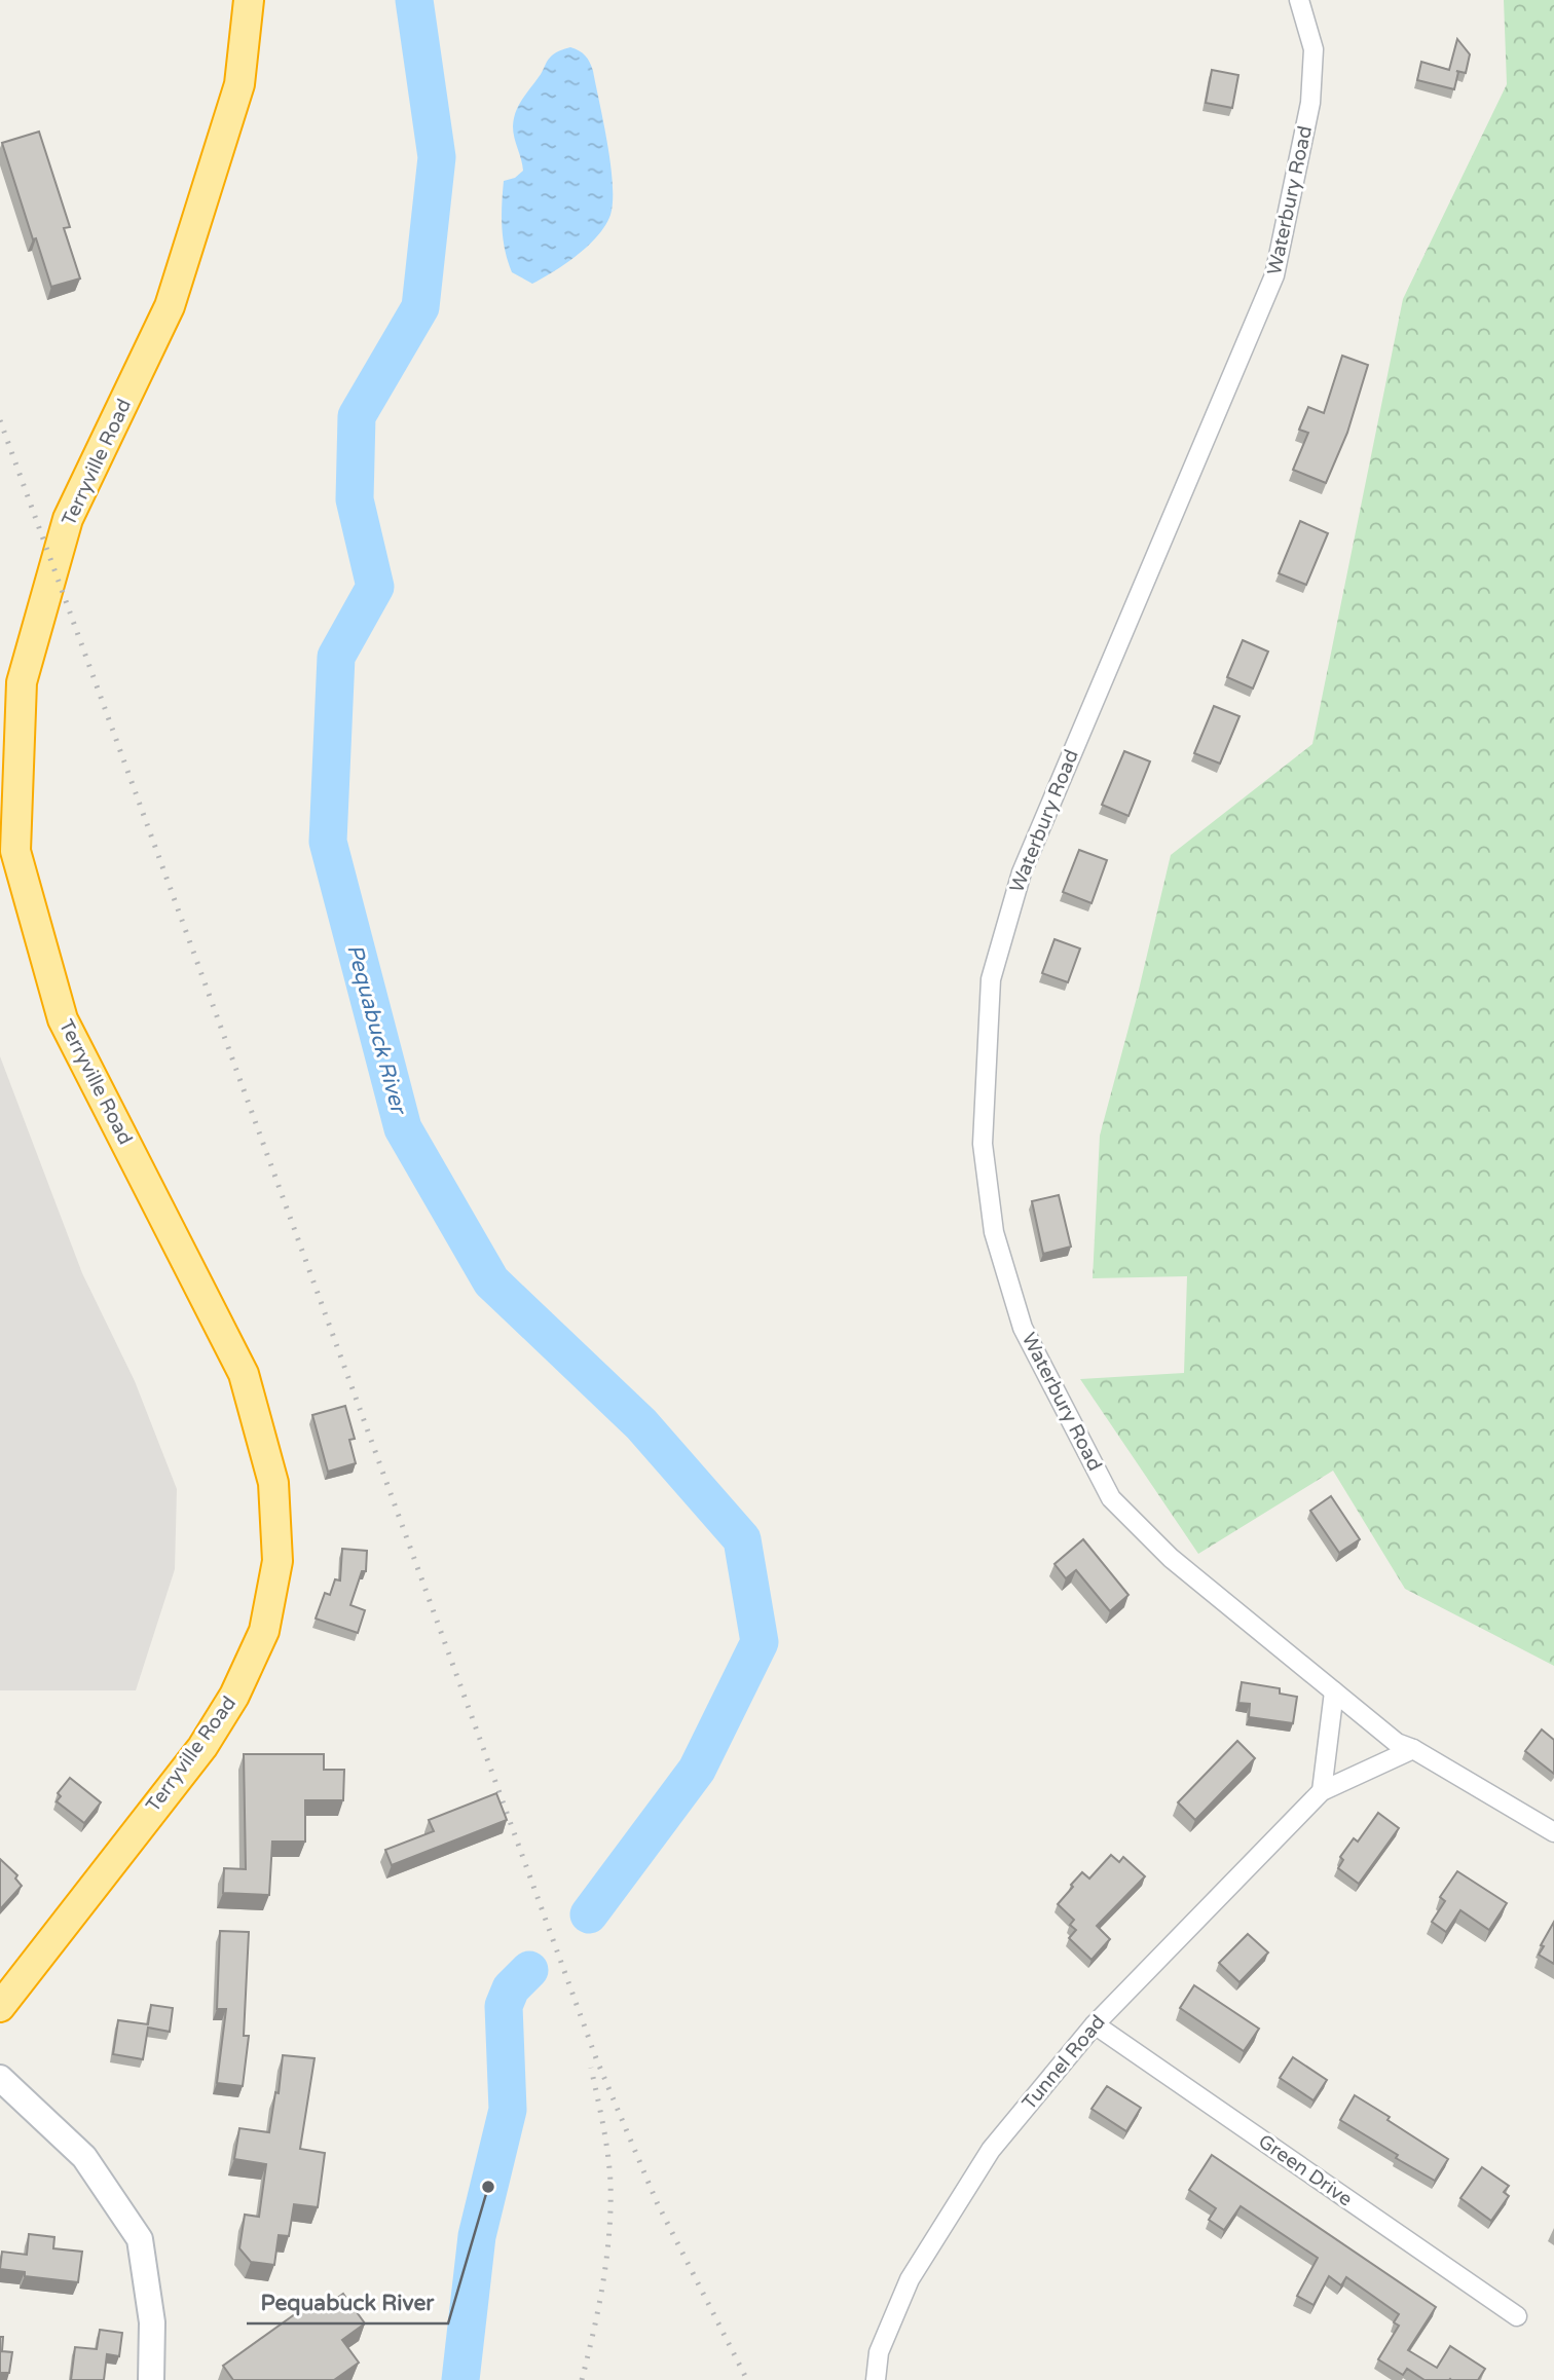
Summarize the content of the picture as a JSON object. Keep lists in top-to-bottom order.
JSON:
{
  "streets": {
    "highway": ["Terryville Road"],
    "street": ["Waterbury Road", "Tunnel Road", "Green Drive"]
  },
  "crossings": [
    ["Waterbury Road", "Tunnel Road"],
    ["Tunnel Road", "Green Drive"]
  ],
  "water": ["Pequabuck River"],
  "places": ["Pequabuck River"]
}
